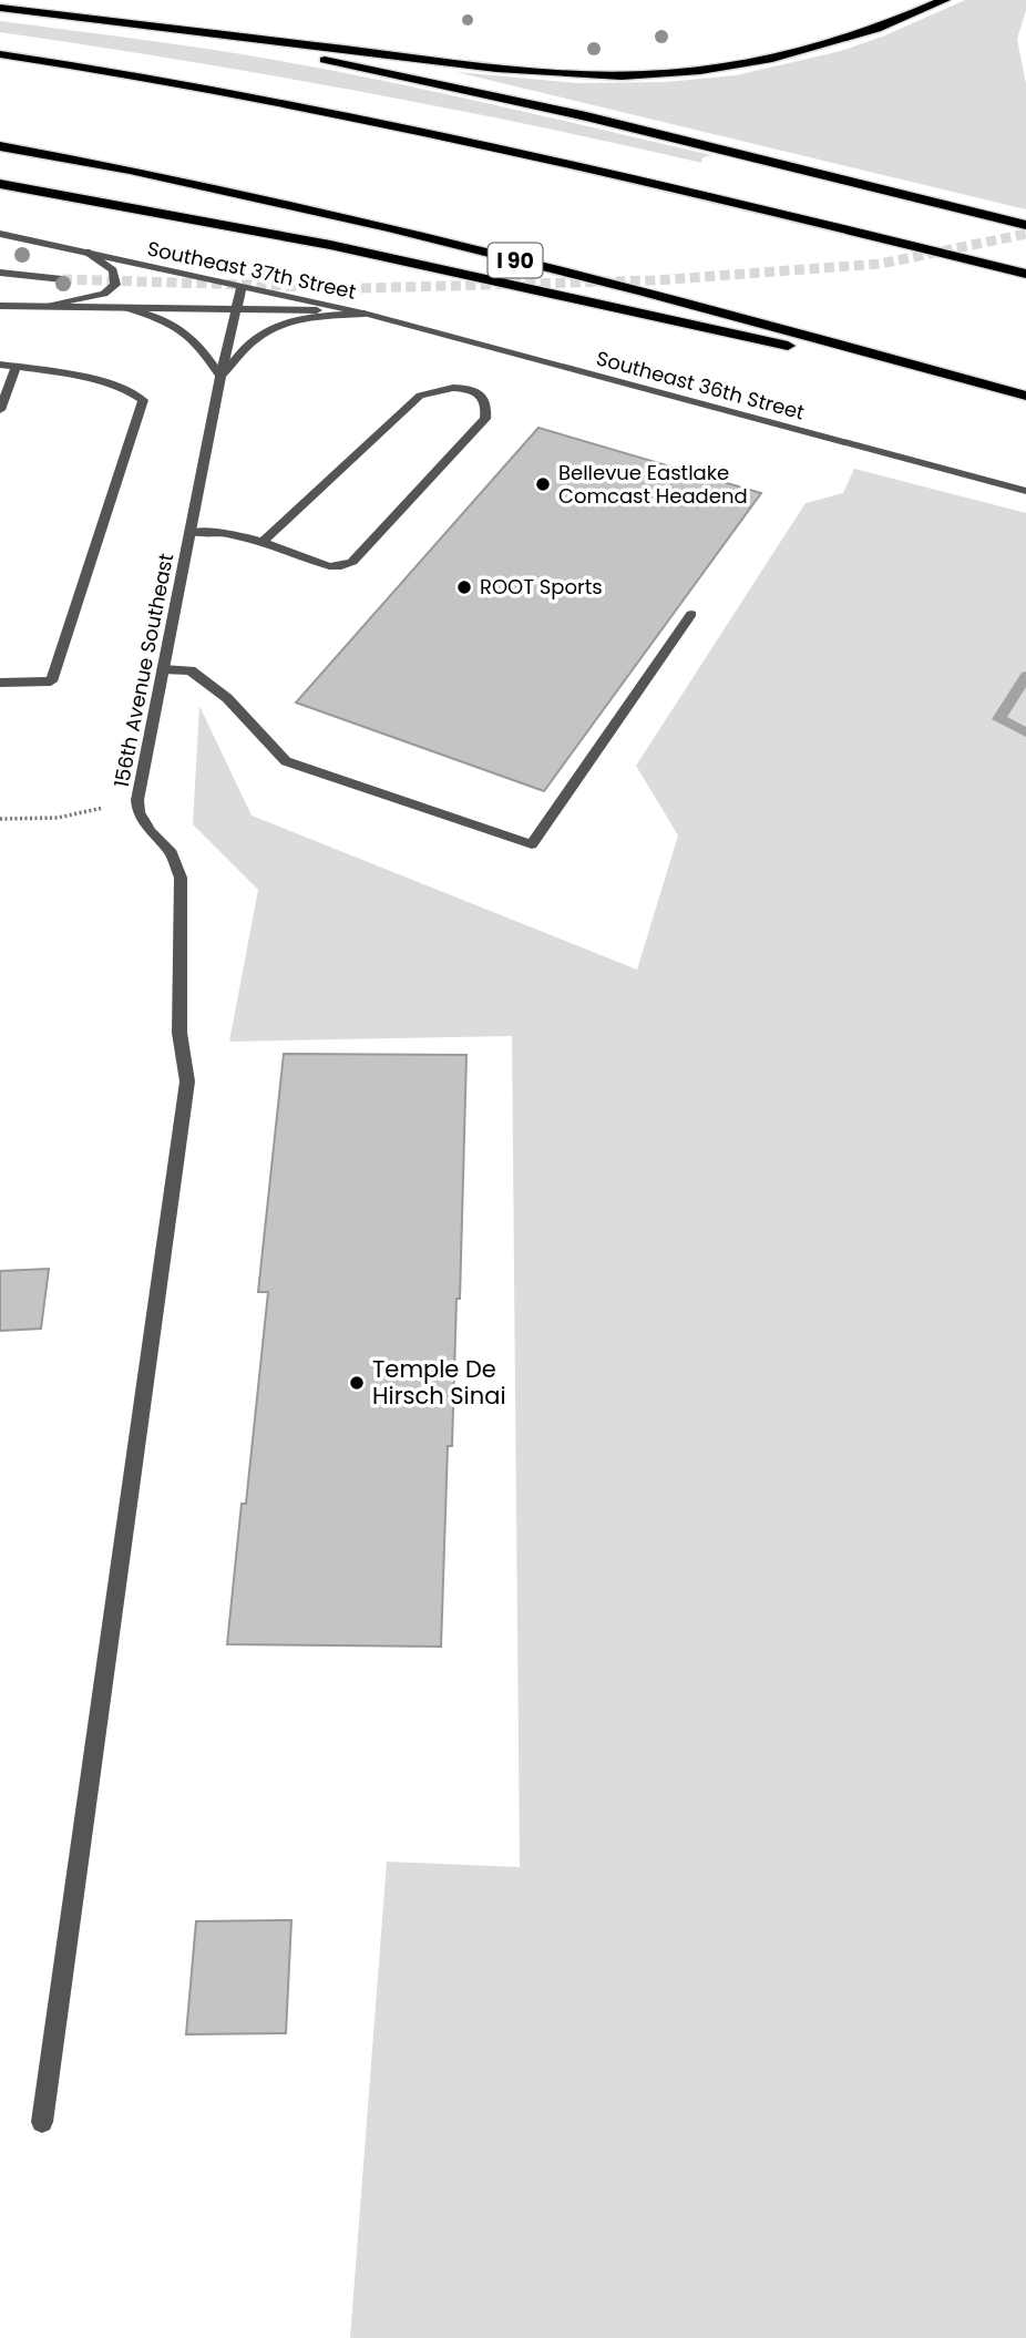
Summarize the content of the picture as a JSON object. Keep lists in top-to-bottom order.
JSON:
{
  "streets": {
    "highway": ["I 90"],
    "street": ["Southeast 37th Street", "Southeast 36th Street", "156th Avenue Southeast"]
  },
  "crossings": [
    ["Southeast 37th Street", "Southeast 36th Street"],
    ["Southeast 37th Street", "156th Avenue Southeast"]
  ],
  "places": ["Bellevue Eastlake Comcast Headend", "ROOT Sports", "Temple De Hirsch Sinai"]
}
